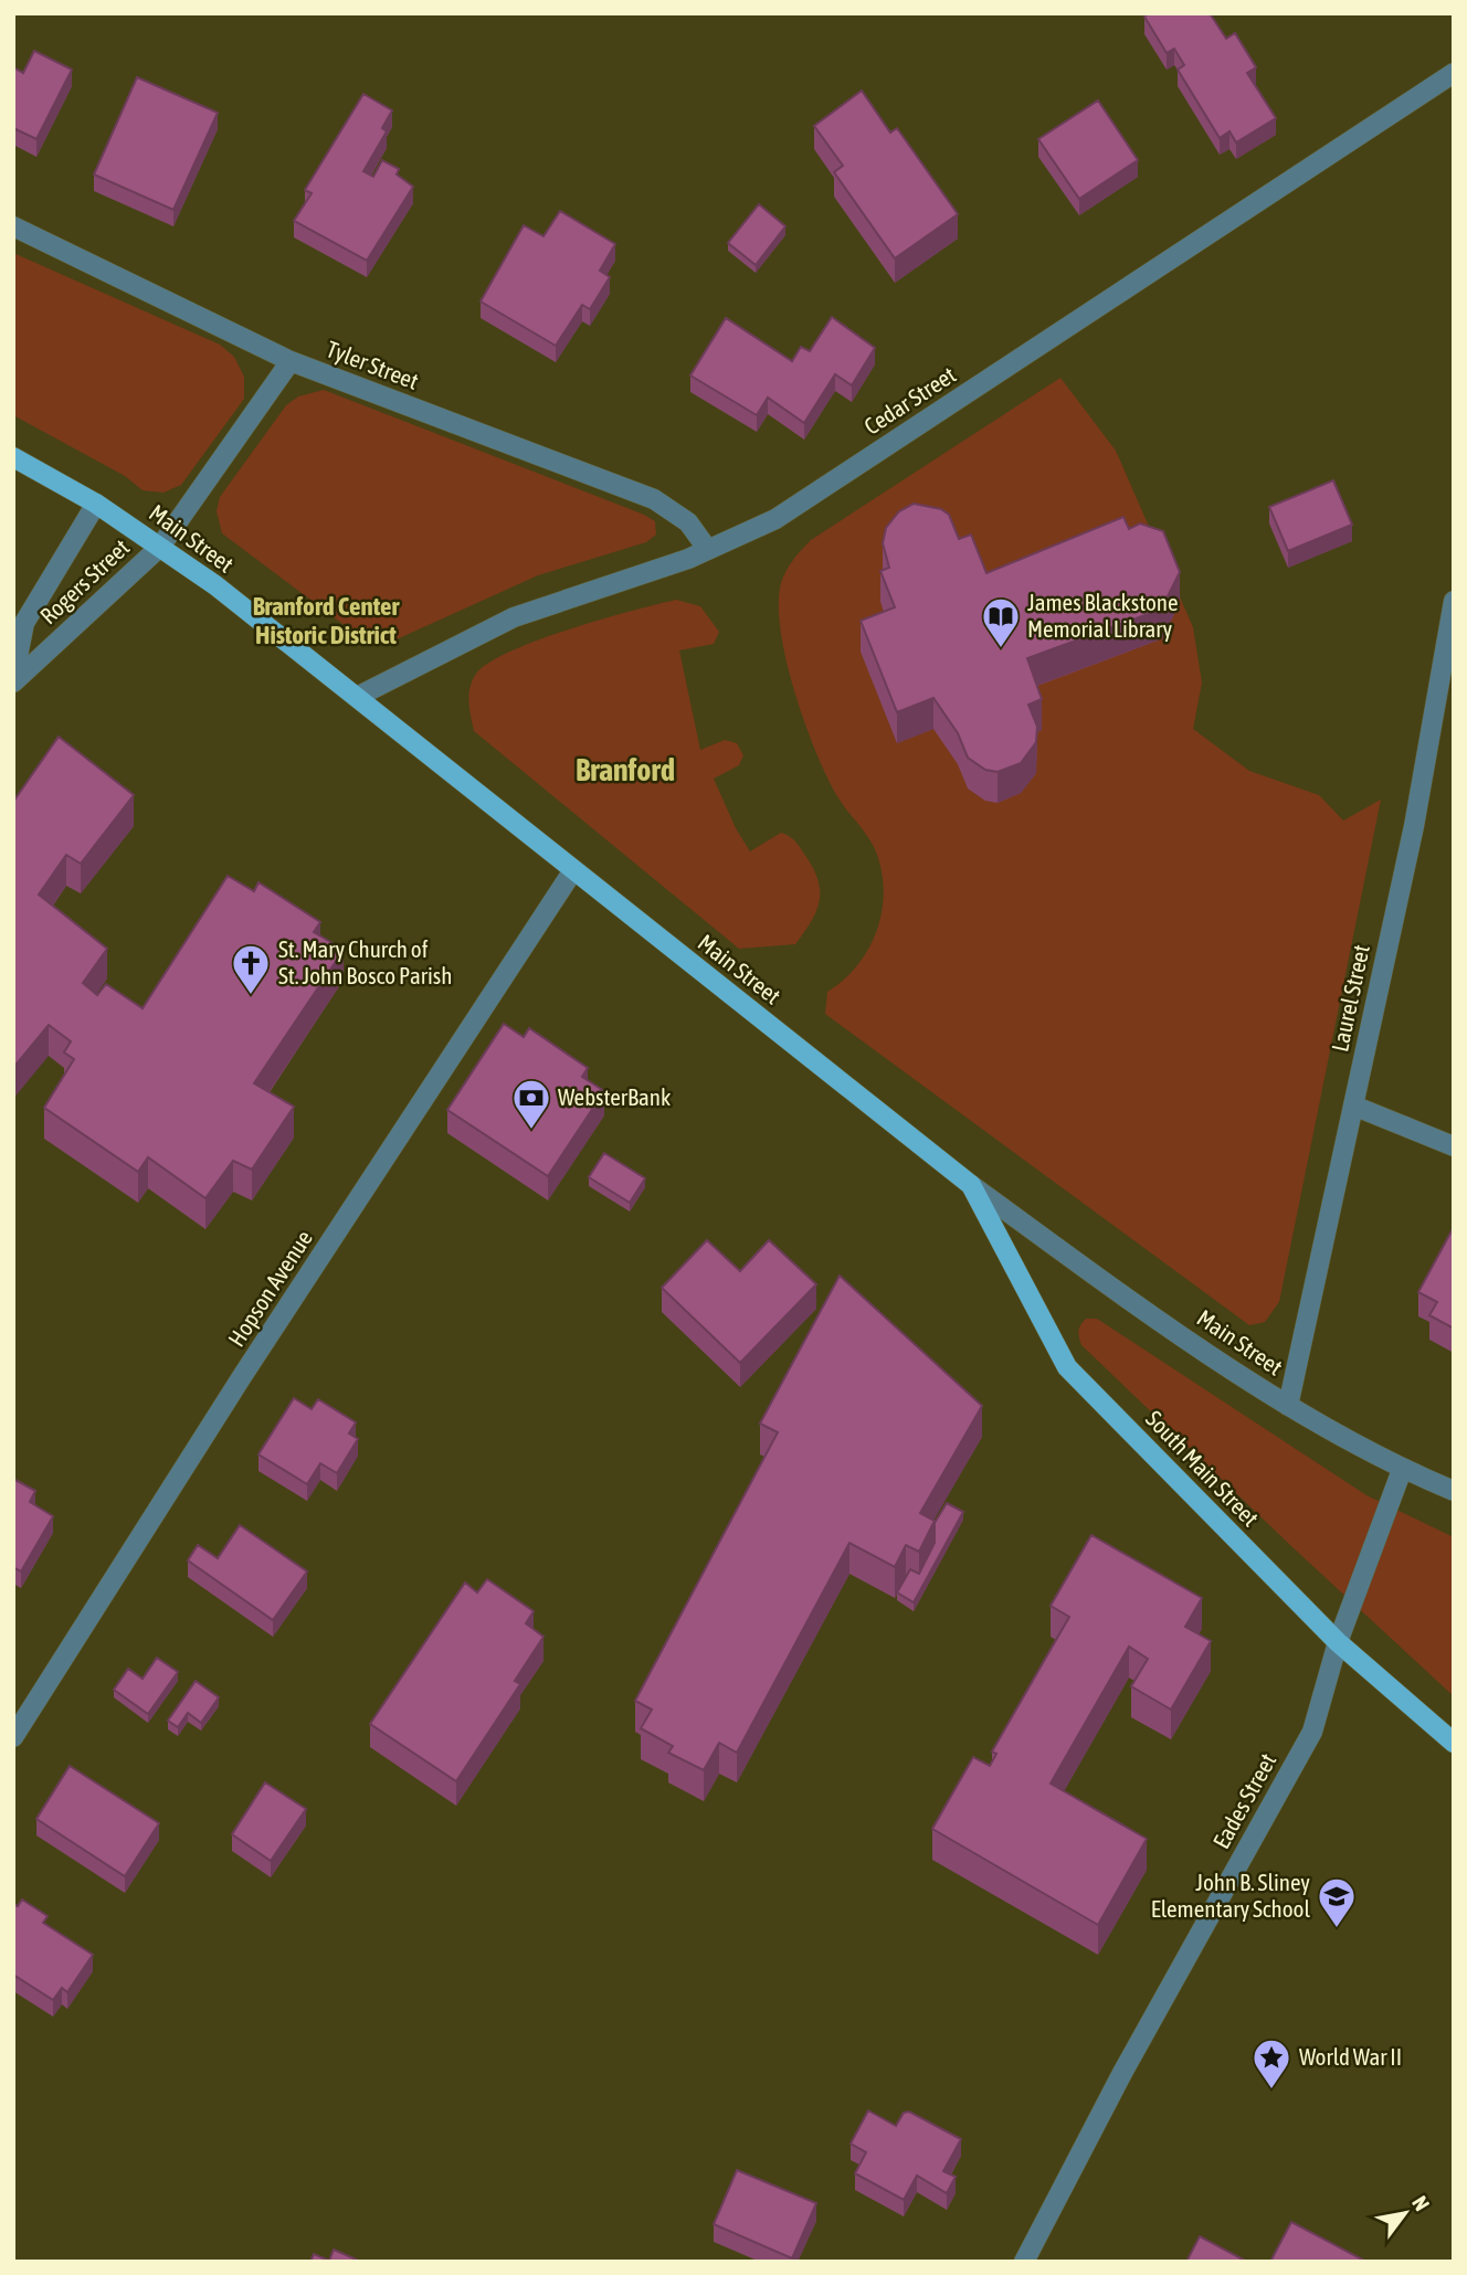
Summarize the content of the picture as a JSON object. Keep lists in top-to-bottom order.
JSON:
{
  "streets": {
    "main road": ["Main Street", "South Main Street"],
    "street": [
      "Tyler Street",
      "Cedar Street",
      "Rogers Street",
      "Laurel Street",
      "Hopson Avenue",
      "Eades Street"
    ]
  },
  "crossings": [
    ["Tyler Street", "Cedar Street"],
    ["Tyler Street", "Rogers Street"],
    ["Cedar Street", "Main Street"],
    ["Main Street", "Rogers Street"],
    ["Main Street", "Laurel Street"],
    ["Main Street", "Hopson Avenue"],
    ["Main Street", "South Main Street"],
    ["Main Street", "Eades Street"],
    ["South Main Street", "Eades Street"]
  ],
  "districts": ["Branford Center Historic District", "Branford"],
  "places": {
    "library": ["James Blackstone Memorial Library"],
    "church": ["St. Mary Church of St. John Bosco Parish"],
    "bank": ["WebsterBank"],
    "school or university": ["John B. Sliney Elementary School"],
    "place": ["World War II"]
  },
  "north": "top right"
}
